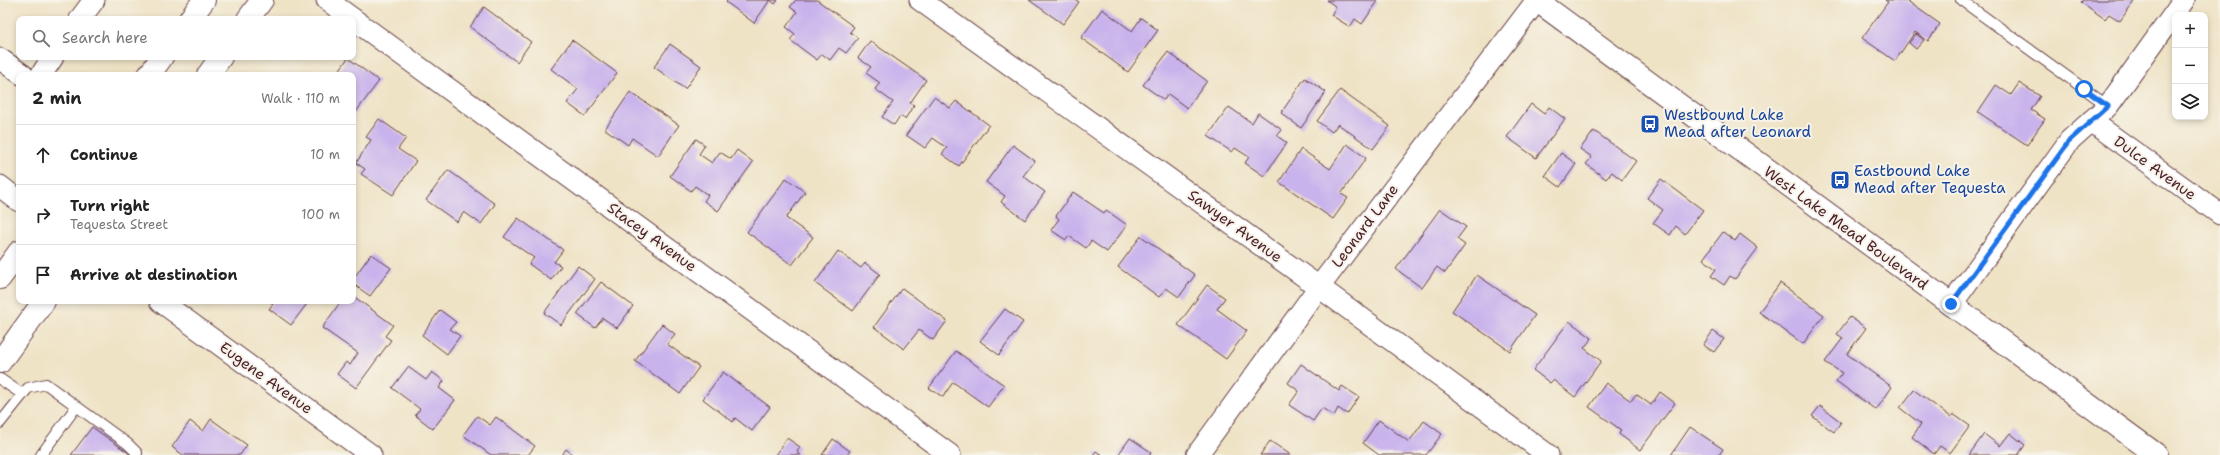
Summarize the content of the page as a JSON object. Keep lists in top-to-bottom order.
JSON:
{
  "streets": {
    "main road": ["West Lake Mead Boulevard"],
    "street": [
      "Dulce Avenue",
      "Sawyer Avenue",
      "Leonard Lane",
      "Stacey Avenue",
      "Eugene Avenue"
    ]
  },
  "crossings": [
    ["Sawyer Avenue", "Leonard Lane"],
    ["Leonard Lane", "West Lake Mead Boulevard"]
  ],
  "places": {
    "bus stop": ["Westbound Lake Mead after Leonard", "Eastbound Lake Mead after Tequesta"]
  },
  "page": {
    "map_buttons": ["+", "−"],
    "search": "Search here",
    "heading": ["2 min", "Walk · 110 m"],
    "list": [
      ["Continue", "10 m"],
      ["Turn right", "Tequesta Street", "100 m"],
      "Arrive at destination"
    ]
  }
}
